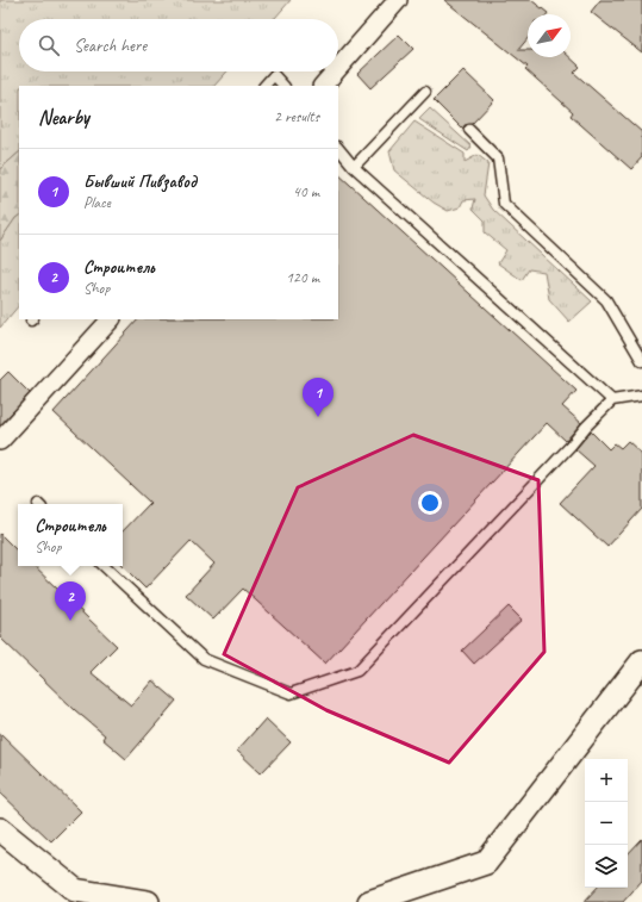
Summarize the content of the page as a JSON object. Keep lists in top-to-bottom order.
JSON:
{
  "north": "top right",
  "page": {
    "search": "Search here",
    "heading": ["Nearby", "2 results"],
    "list": [
      {
        "mark": "1",
        "name": "Бывший Пивзавод",
        "note": "Place",
        "value": "40 m"
      },
      {
        "mark": "2",
        "name": "Строитель",
        "note": "Shop",
        "value": "120 m"
      }
    ],
    "pins": ["1", "2"],
    "popup": ["Строитель", "Shop"],
    "map_buttons": ["+", "−"]
  }
}
